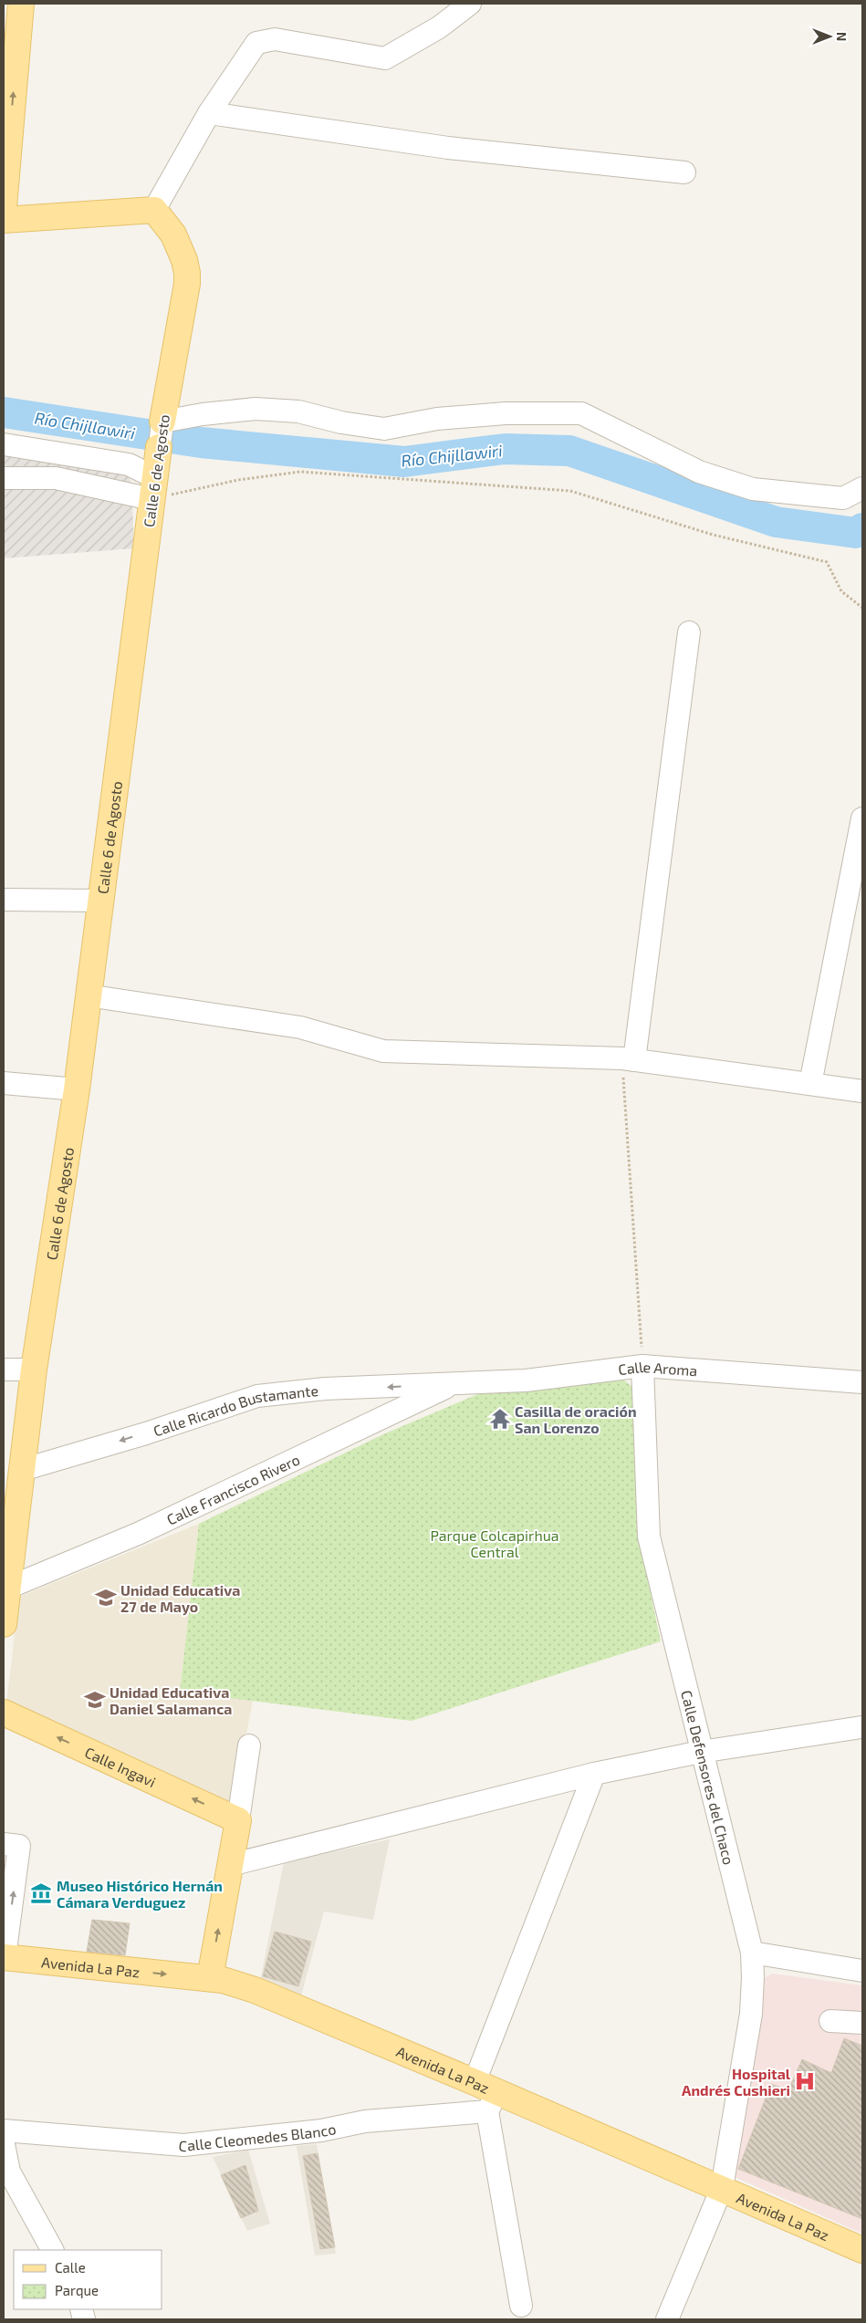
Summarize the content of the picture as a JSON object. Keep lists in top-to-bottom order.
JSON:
{
  "streets": {
    "main road": ["Calle 6 de Agosto", "Calle Ingavi", "Avenida La Paz"],
    "street": [
      "Calle Aroma",
      "Calle Ricardo Bustamante",
      "Calle Francisco Rivero",
      "Calle Defensores del Chaco",
      "Calle Cleomedes Blanco"
    ]
  },
  "crossings": [
    ["Calle 6 de Agosto", "Calle Ricardo Bustamante"],
    ["Calle 6 de Agosto", "Calle Francisco Rivero"],
    ["Calle Aroma", "Calle Ricardo Bustamante"],
    ["Calle Aroma", "Calle Francisco Rivero"],
    ["Calle Aroma", "Calle Defensores del Chaco"],
    ["Calle Ricardo Bustamante", "Calle Francisco Rivero"],
    ["Calle Defensores del Chaco", "Avenida La Paz"],
    ["Avenida La Paz", "Calle Cleomedes Blanco"]
  ],
  "one_way": ["Calle Ricardo Bustamante", "Calle Ingavi"],
  "water": ["Río Chijllawiri"],
  "parks": ["Parque Colcapirhua Central"],
  "places": {
    "temple": ["Casilla de oración San Lorenzo"],
    "school or university": ["Unidad Educativa 27 de Mayo", "Unidad Educativa Daniel Salamanca"],
    "museum": ["Museo Histórico Hernán Cámara Verduguez"],
    "hospital": ["Hospital Andrés Cushieri"]
  },
  "legend": ["Calle", "Parque"],
  "north": "right"
}
